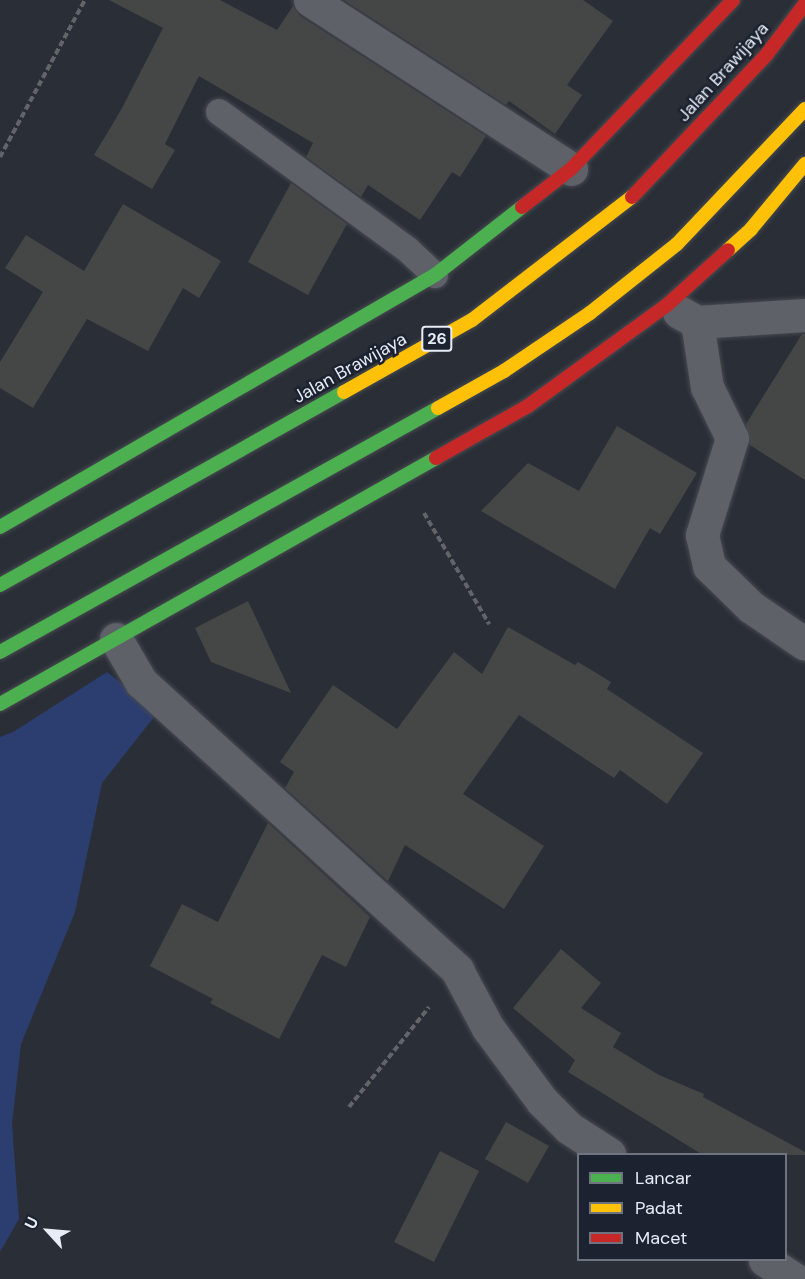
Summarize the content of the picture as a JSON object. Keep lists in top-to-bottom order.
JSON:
{
  "streets": {
    "main road": ["Jalan Brawijaya", "26"]
  },
  "legend": ["Lancar", "Padat", "Macet"],
  "north": "top left"
}
